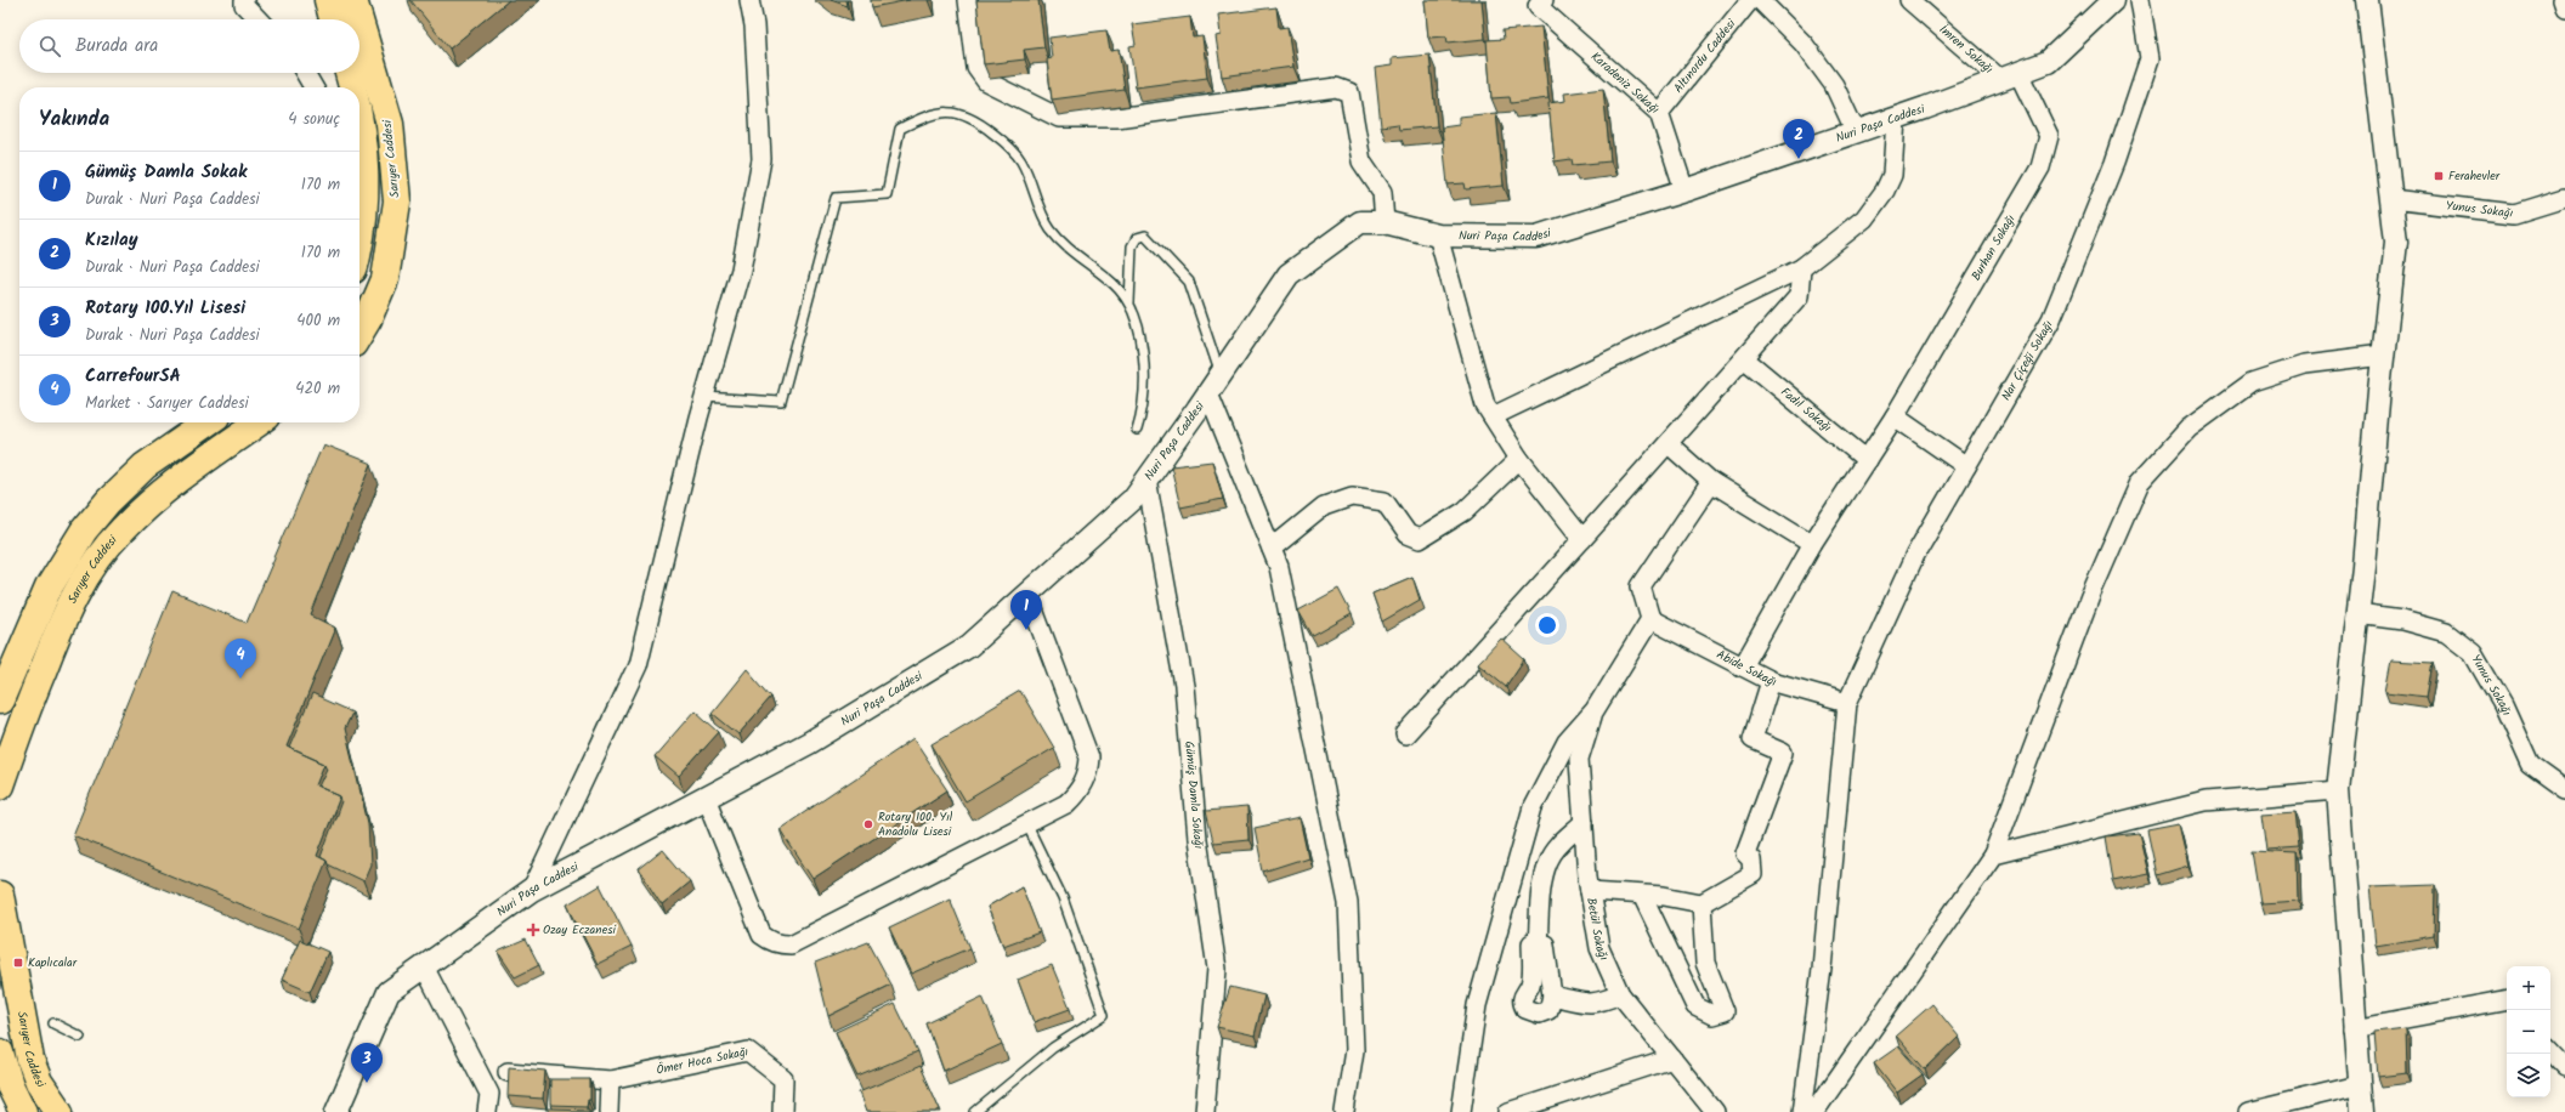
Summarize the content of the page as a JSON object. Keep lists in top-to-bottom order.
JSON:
{
  "streets": {
    "main road": ["Sarıyer Caddesi"],
    "street": [
      "İmren Sokağı",
      "Altınordu Caddesi",
      "Karadeniz Sokağı",
      "Nuri Paşa Caddesi",
      "Yunus Sokağı",
      "Burhan Sokağı",
      "Nar Çiçeği Sokağı",
      "Fadıl Sokağı",
      "Abide Sokağı",
      "Gümüş Damla Sokağı",
      "Betül Sokağı",
      "Ömer Hoca Sokağı"
    ]
  },
  "crossings": [
    ["İmren Sokağı", "Nuri Paşa Caddesi"],
    ["İmren Sokağı", "Burhan Sokağı"],
    ["Altınordu Caddesi", "Karadeniz Sokağı"],
    ["Karadeniz Sokağı", "Nuri Paşa Caddesi"],
    ["Nuri Paşa Caddesi", "Burhan Sokağı"],
    ["Nuri Paşa Caddesi", "Gümüş Damla Sokağı"],
    ["Burhan Sokağı", "Fadıl Sokağı"],
    ["Burhan Sokağı", "Abide Sokağı"],
    ["Nar Çiçeği Sokağı", "Abide Sokağı"]
  ],
  "places": {
    "transit": ["Ferahevler", "Kaplıcalar"],
    "other": ["Rotary 100. Yıl Anadolu Lisesi"],
    "health": ["Ozay Eczanesi"]
  },
  "page": {
    "search": "Burada ara",
    "heading": ["Yakında", "4 sonuç"],
    "pins": [
      "2",
      "1",
      "4",
      "3"
    ],
    "list": [
      {
        "mark": "1",
        "name": "Gümüş Damla Sokak",
        "note": "Durak · Nuri Paşa Caddesi",
        "value": "170 m"
      },
      {
        "mark": "2",
        "name": "Kızılay",
        "note": "Durak · Nuri Paşa Caddesi",
        "value": "170 m"
      },
      {
        "mark": "3",
        "name": "Rotary 100.Yıl Lisesi",
        "note": "Durak · Nuri Paşa Caddesi",
        "value": "400 m"
      },
      {
        "mark": "4",
        "name": "CarrefourSA",
        "note": "Market · Sarıyer Caddesi",
        "value": "420 m"
      }
    ],
    "map_buttons": ["+", "−"]
  }
}
